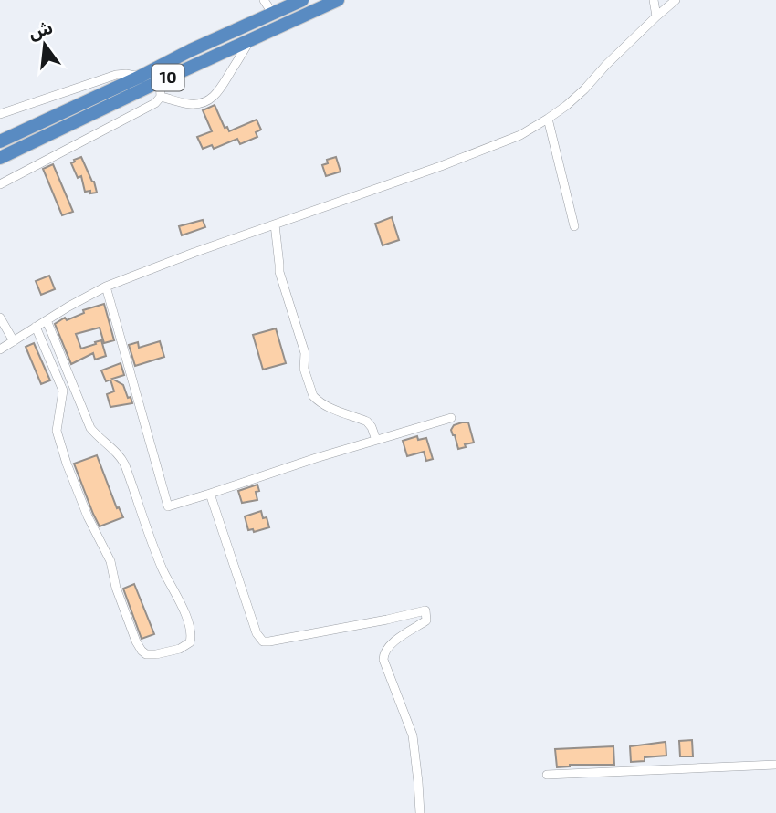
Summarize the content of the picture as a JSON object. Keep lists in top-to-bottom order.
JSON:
{
  "streets": {
    "highway": ["10"]
  },
  "north": "top"
}
